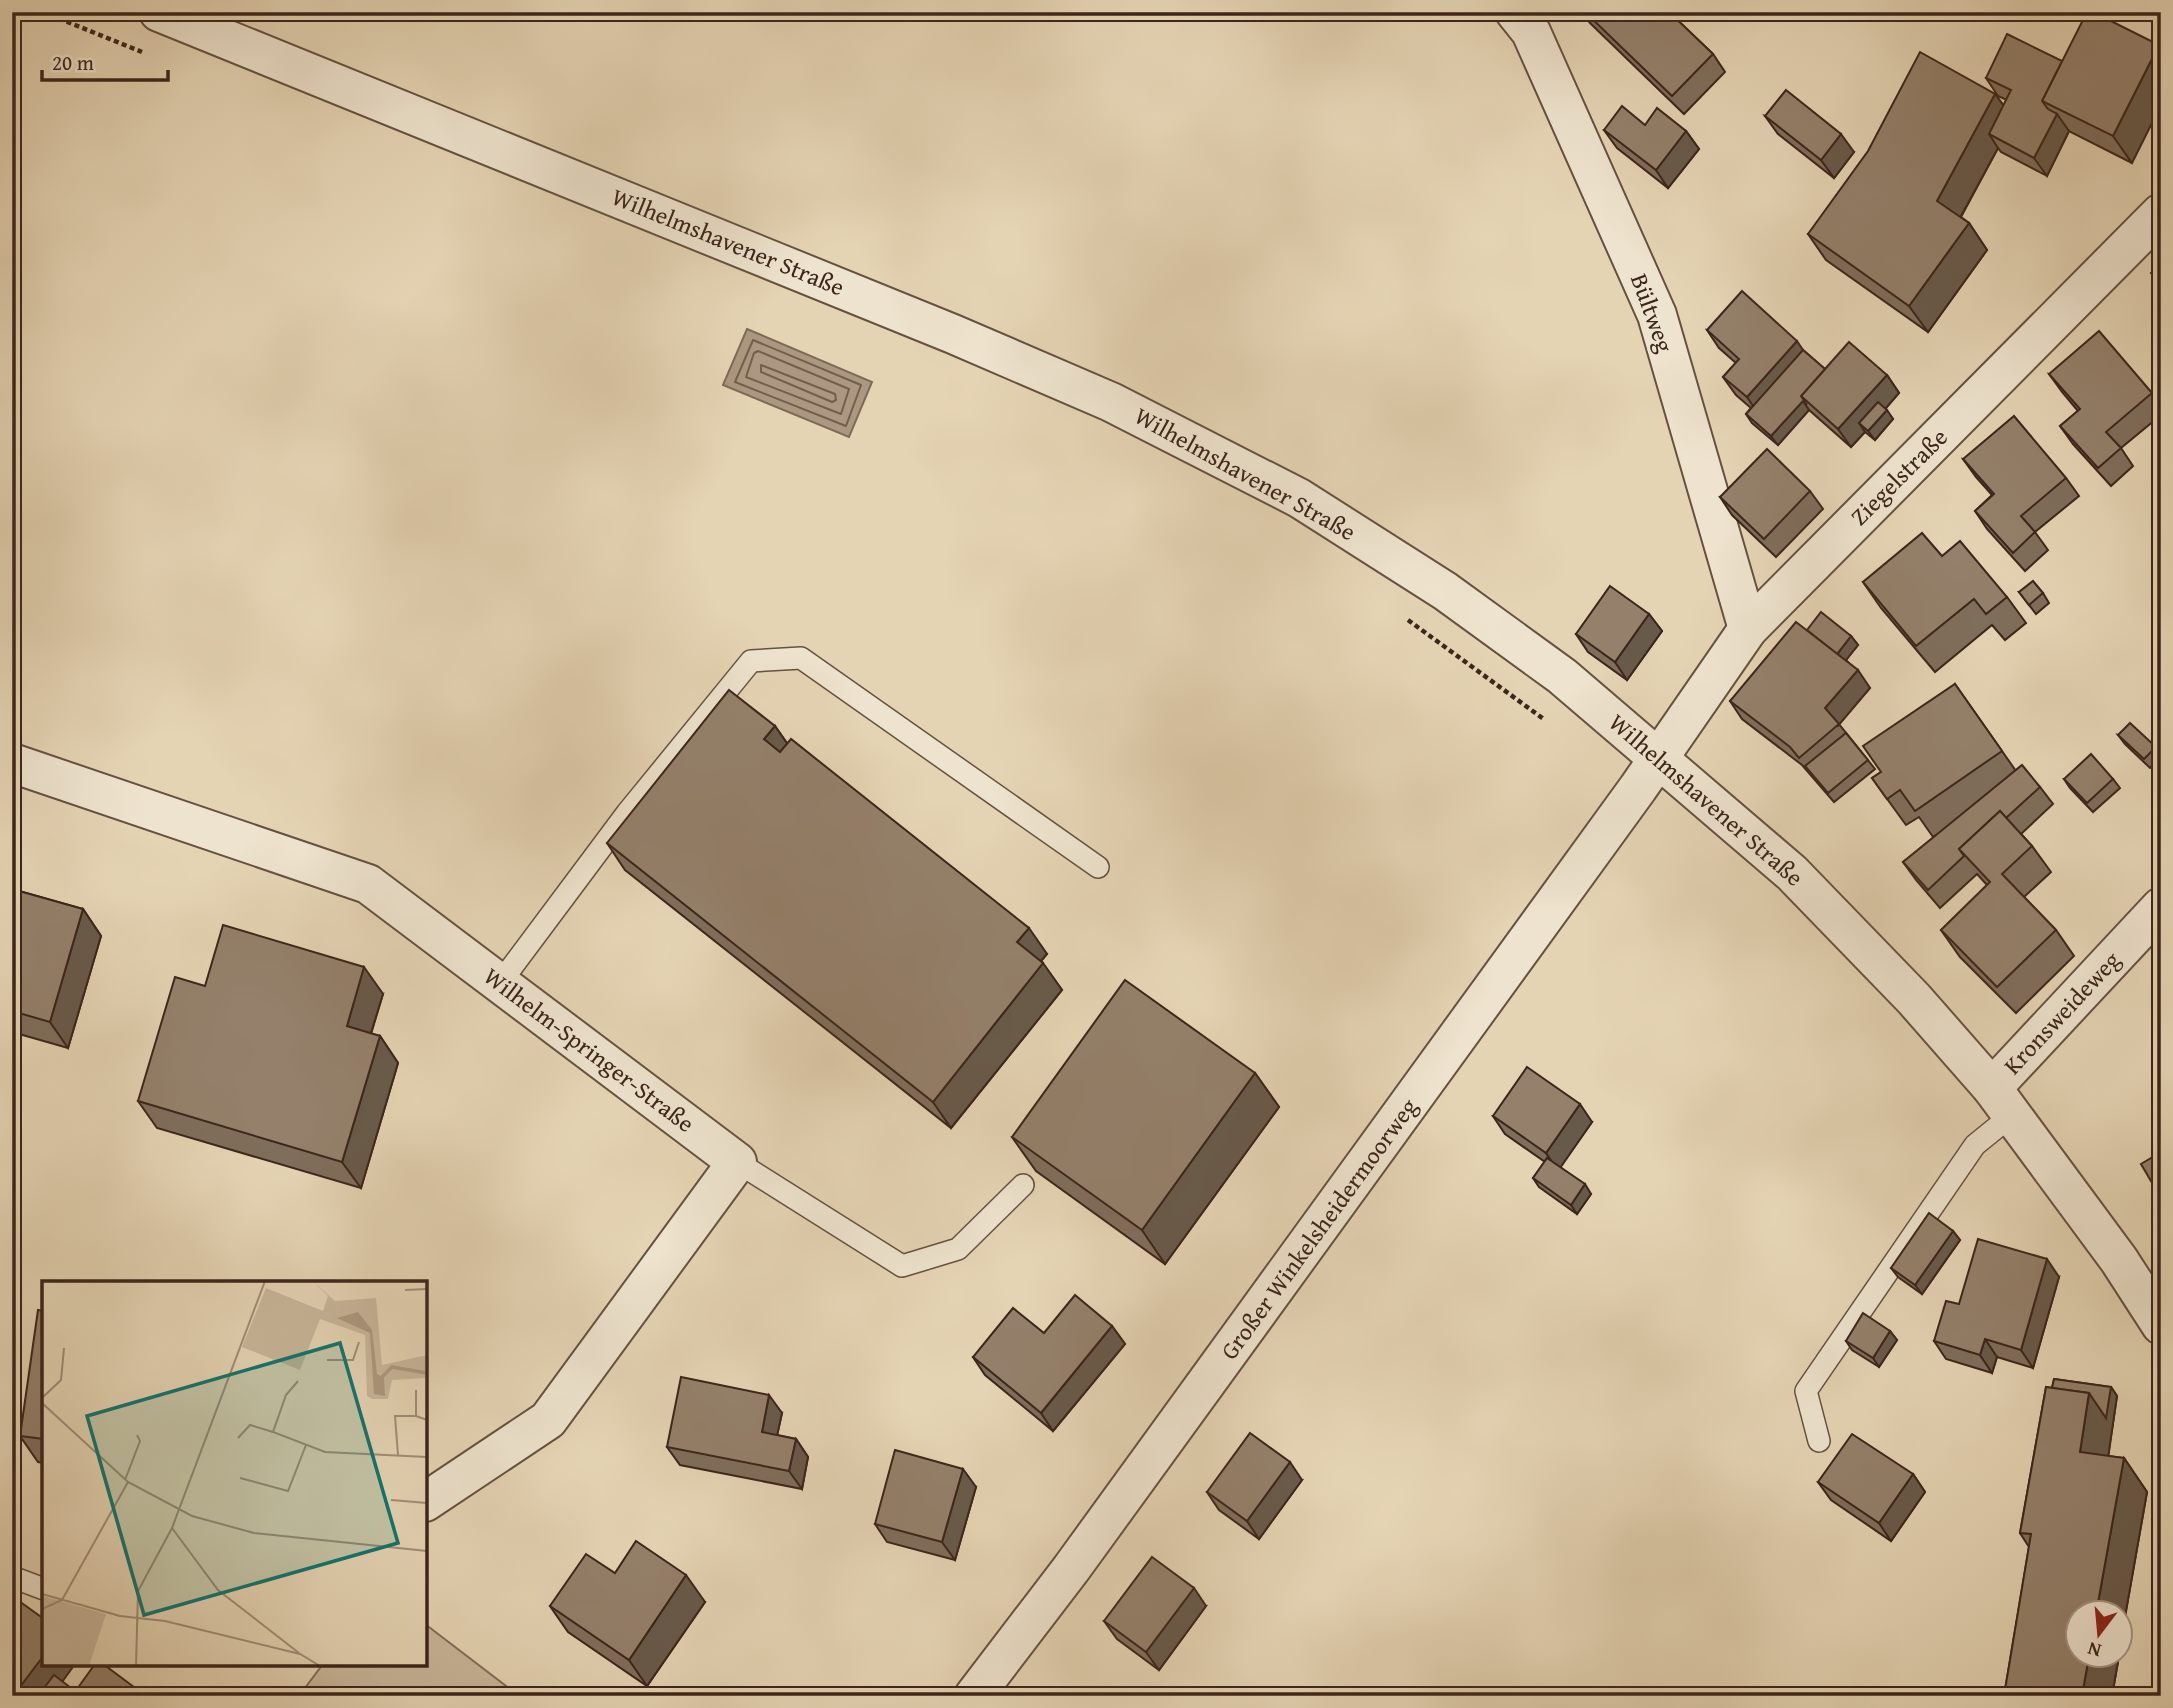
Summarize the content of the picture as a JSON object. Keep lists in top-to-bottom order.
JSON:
{
  "streets": {
    "street": [
      "Wilhelmshavener Straße",
      "Bültweg",
      "Ziegelstraße",
      "Kronsweideweg",
      "Wilhelm-Springer-Straße",
      "Großer Winkelsheidermoorweg"
    ]
  },
  "crossings": [
    ["Wilhelmshavener Straße", "Ziegelstraße"],
    ["Wilhelmshavener Straße", "Kronsweideweg"],
    ["Wilhelmshavener Straße", "Großer Winkelsheidermoorweg"],
    ["Bültweg", "Ziegelstraße"],
    ["Ziegelstraße", "Großer Winkelsheidermoorweg"]
  ],
  "scale_bar": "20 m",
  "north": "bottom"
}
